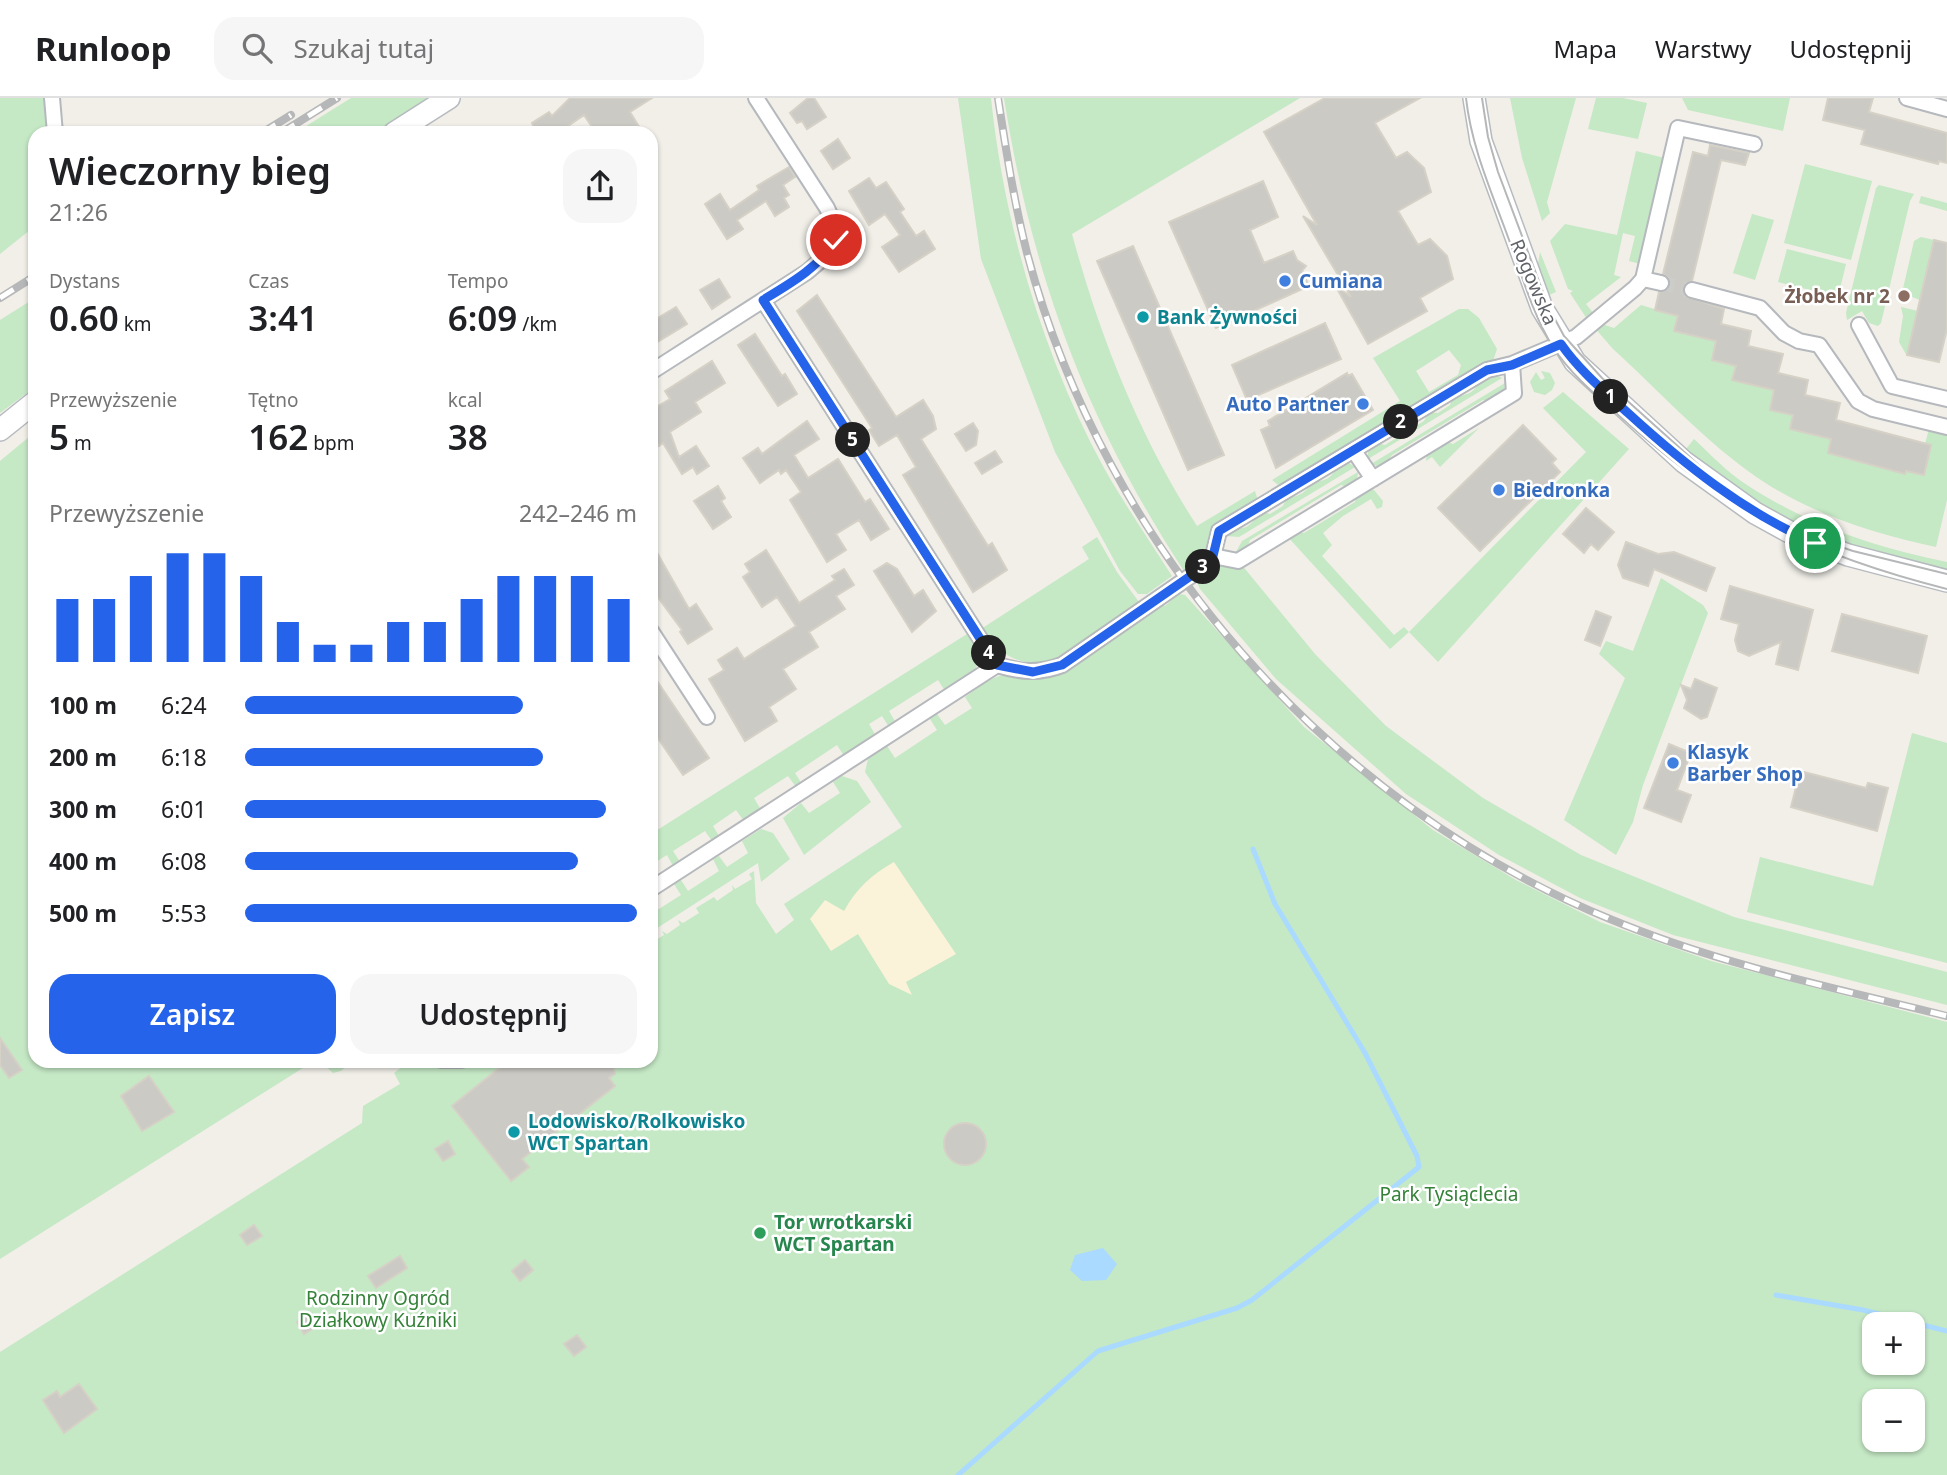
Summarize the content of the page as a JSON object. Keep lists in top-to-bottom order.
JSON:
{
  "streets": {
    "street": ["Rogowska"]
  },
  "parks": ["Park Tysiąclecia", "Rodzinny Ogród Działkowy Kuźniki"],
  "places": [
    "Cumiana",
    "Żłobek nr 2",
    "Bank Żywności",
    "Auto Partner",
    "Biedronka",
    "Klasyk Barber Shop",
    "Lodowisko/Rolkowisko WCT Spartan",
    "Tor wrotkarski WCT Spartan"
  ],
  "page": {
    "header": "Runloop",
    "search": "Szukaj tutaj",
    "nav": ["Mapa", "Warstwy", "Udostępnij"],
    "heading": ["Wieczorny bieg", "21:26"],
    "stats": [
      ["Dystans", "0.60 km"],
      ["Czas", "3:41"],
      ["Tempo", "6:09 /km"],
      ["Przewyższenie", "5 m"],
      ["Tętno", "162 bpm"],
      ["kcal", "38"]
    ],
    "pins": [
      "1",
      "2",
      "5",
      "3",
      "4"
    ],
    "chart": ["Przewyższenie", "242–246 m"],
    "list": [
      {
        "name": "100 m",
        "note": "6:24"
      },
      {
        "name": "200 m",
        "note": "6:18"
      },
      {
        "name": "300 m",
        "note": "6:01"
      },
      {
        "name": "400 m",
        "note": "6:08"
      },
      {
        "name": "500 m",
        "note": "5:53"
      }
    ],
    "buttons": ["Zapisz", "Udostępnij"],
    "map_buttons": ["+", "−"]
  }
}
